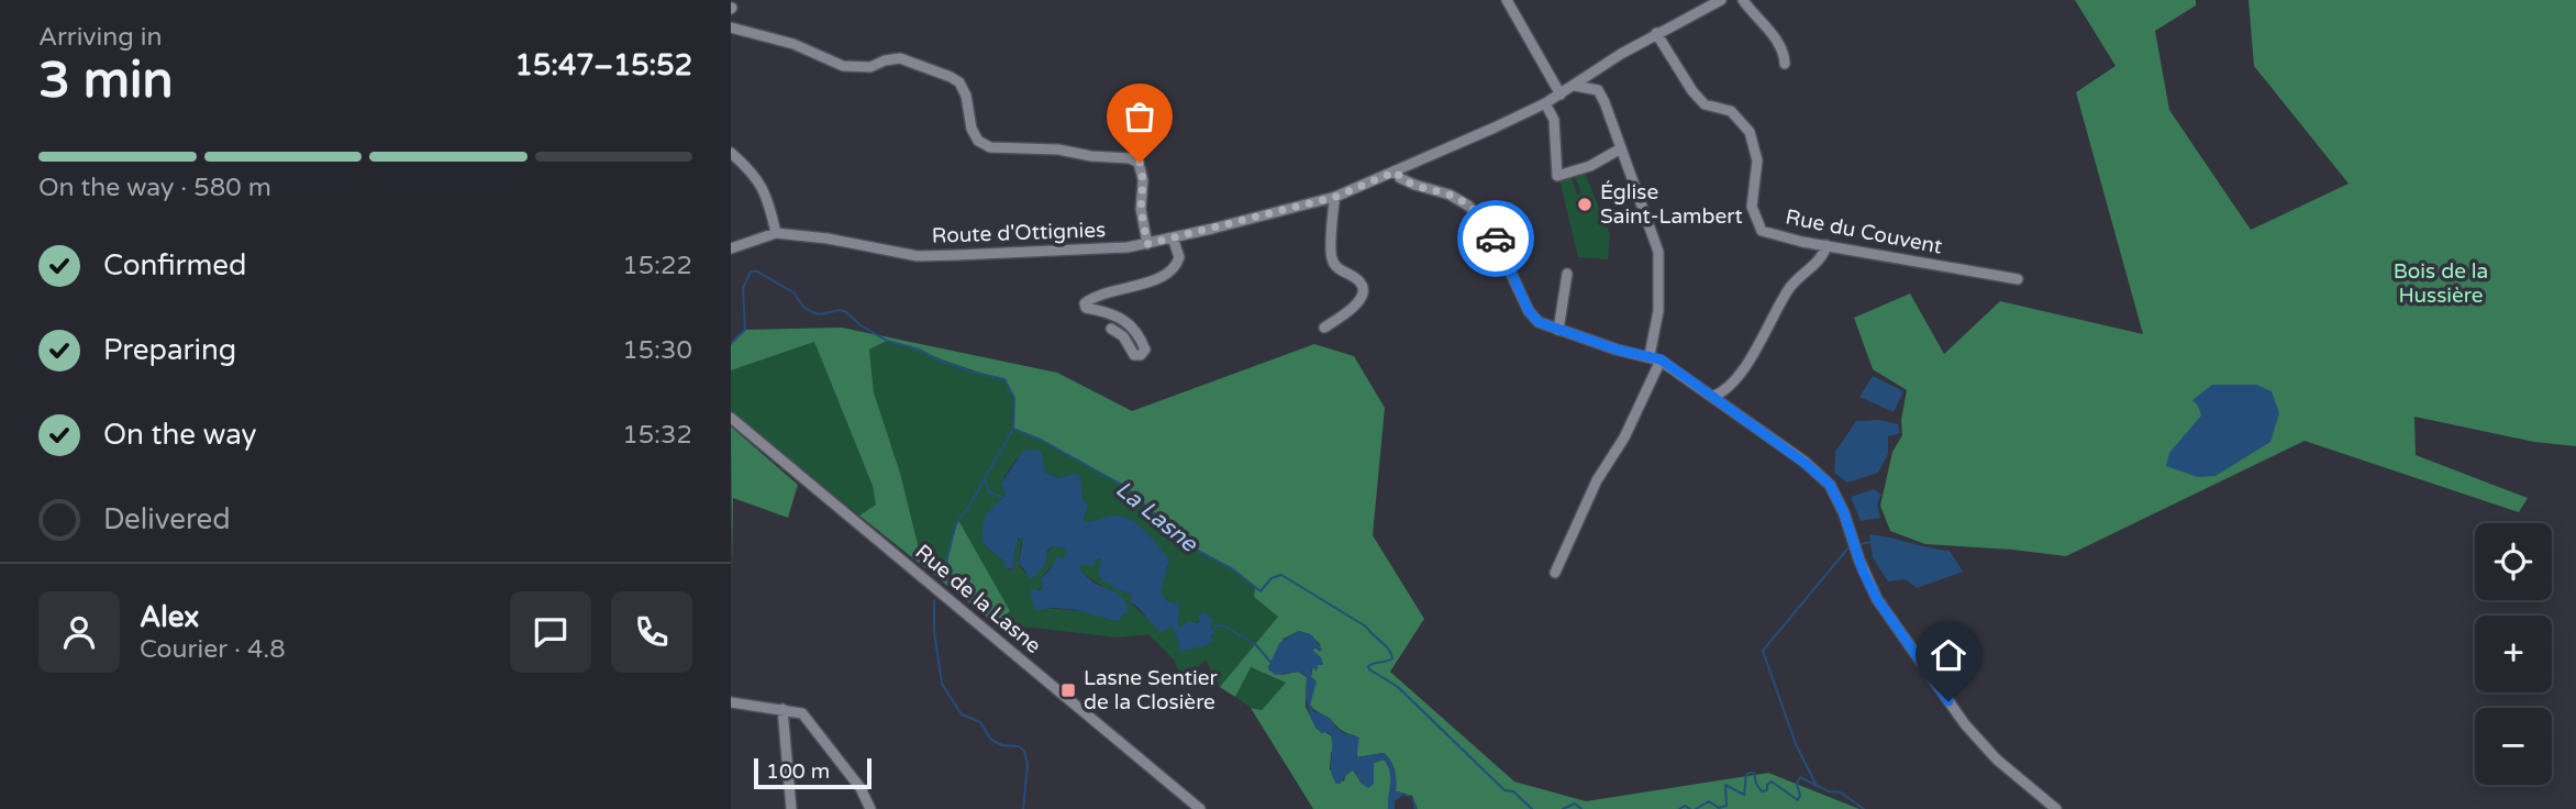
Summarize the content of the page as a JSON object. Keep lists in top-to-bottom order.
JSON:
{
  "streets": {
    "street": ["Rue du Couvent", "Route d'Ottignies", "Rue de la Lasne"]
  },
  "crossings": [
    ["Rue du Couvent", "Route d'Ottignies"]
  ],
  "water": ["La Lasne"],
  "parks": ["Bois de la Hussière"],
  "places": {
    "other": ["Église Saint-Lambert"],
    "transit": ["Lasne Sentier de la Closière"]
  },
  "scale_bar": "100 m",
  "page": {
    "heading": ["3 min", "Arriving in", "15:47–15:52"],
    "panel": ["Alex", "Courier · 4.8"],
    "bar": "On the way · 580 m",
    "list": [
      ["Confirmed", "15:22"],
      ["Preparing", "15:30"],
      ["On the way", "15:32"],
      "Delivered"
    ],
    "map_buttons": ["+", "−"],
    "scale": "100 m"
  }
}
